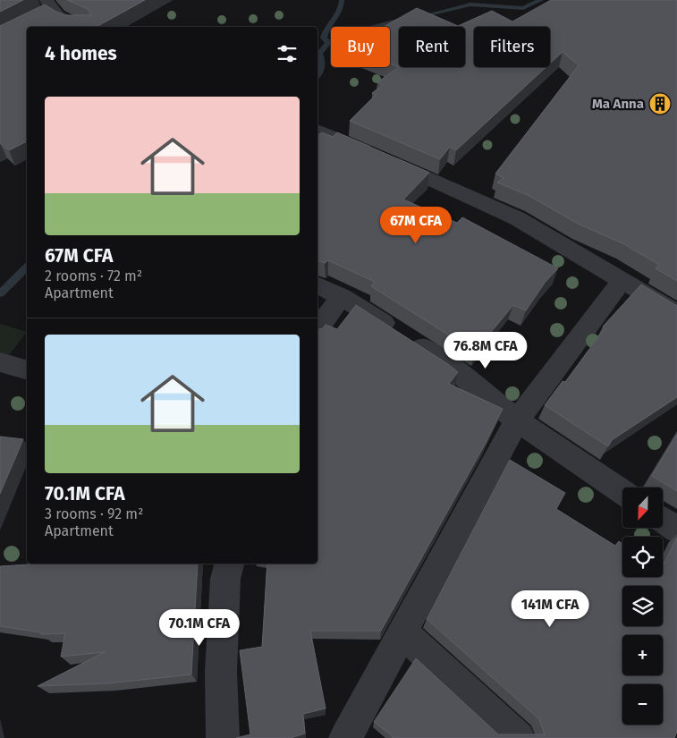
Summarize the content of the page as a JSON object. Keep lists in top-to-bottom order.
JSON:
{
  "places": {
    "building": ["Ma Anna"]
  },
  "north": "bottom",
  "page": {
    "chip": ["Buy", "Rent", "Filters"],
    "heading": "4 homes",
    "list": [
      {
        "name": "67M CFA",
        "note": "2 rooms · 72 m² · Apartment"
      },
      {
        "name": "70.1M CFA",
        "note": "3 rooms · 92 m² · Apartment"
      }
    ],
    "price": [
      "67M CFA",
      "76.8M CFA",
      "141M CFA",
      "70.1M CFA"
    ],
    "map_buttons": ["+", "−"]
  }
}
